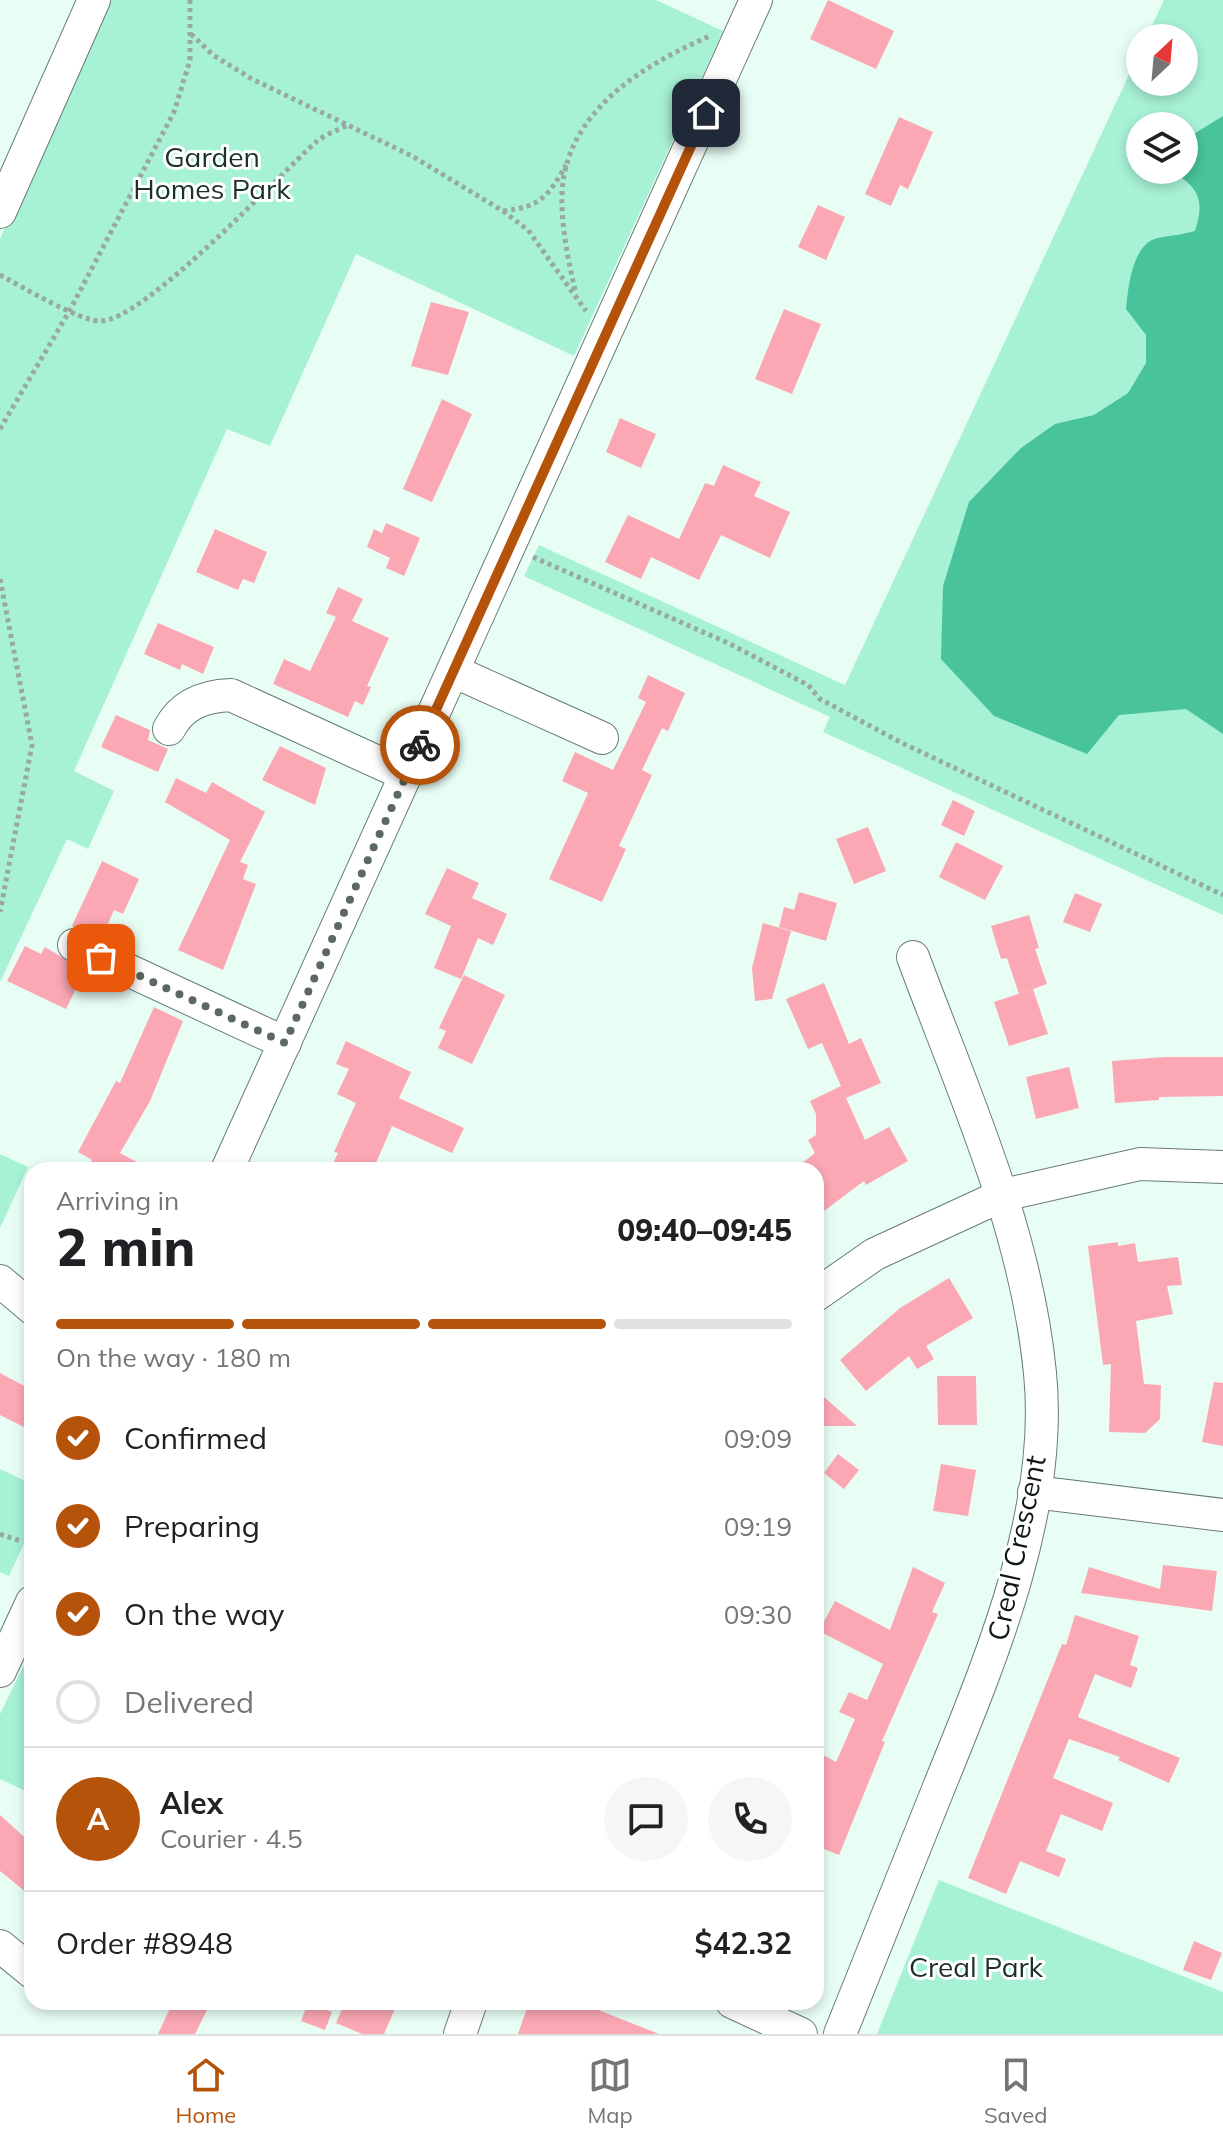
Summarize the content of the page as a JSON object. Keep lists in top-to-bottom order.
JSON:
{
  "streets": {
    "street": ["Creal Crescent"]
  },
  "parks": ["Garden Homes Park", "Creal Park"],
  "north": "top right",
  "page": {
    "heading": ["2 min", "Arriving in", "09:40–09:45"],
    "panel": [
      "Alex",
      "Courier · 4.5",
      "Order #8948",
      "$42.32"
    ],
    "bar": "On the way · 180 m",
    "list": [
      ["Confirmed", "09:09"],
      ["Preparing", "09:19"],
      ["On the way", "09:30"],
      "Delivered"
    ],
    "round": "A",
    "tabs": ["Home", "Map", "Saved"]
  }
}
